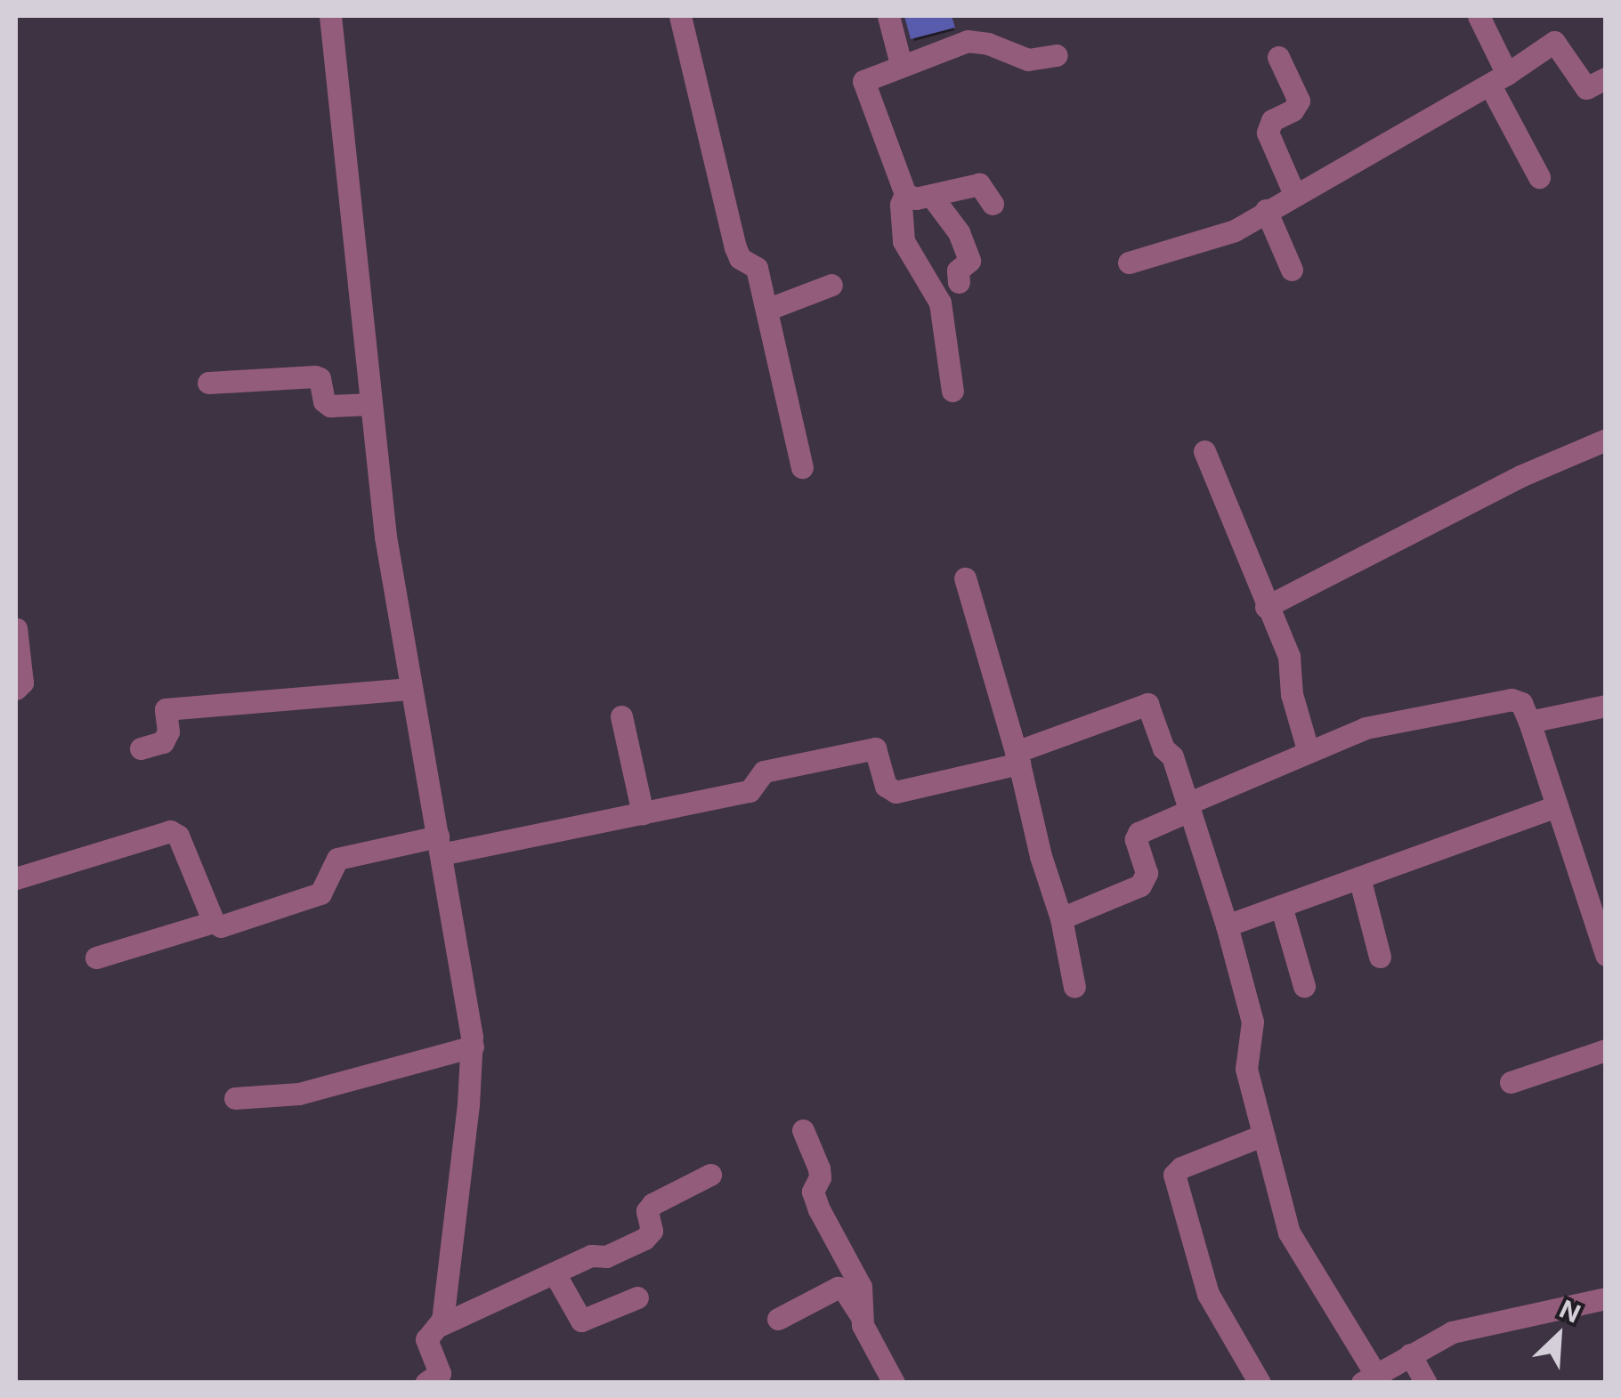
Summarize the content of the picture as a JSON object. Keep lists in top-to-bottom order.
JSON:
{
  "north": "top right"
}
